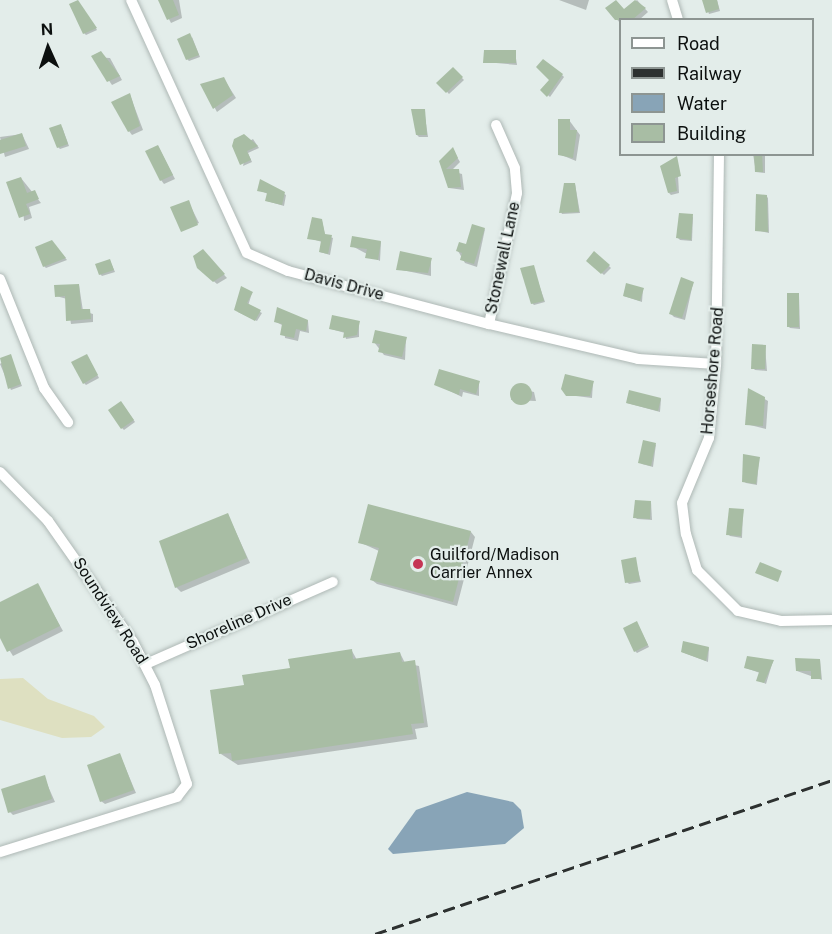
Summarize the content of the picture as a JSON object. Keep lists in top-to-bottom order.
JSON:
{
  "streets": {
    "street": [
      "Stonewall Lane",
      "Davis Drive",
      "Horseshore Road",
      "Soundview Road",
      "Shoreline Drive"
    ]
  },
  "crossings": [
    ["Stonewall Lane", "Davis Drive"],
    ["Davis Drive", "Horseshore Road"],
    ["Soundview Road", "Shoreline Drive"]
  ],
  "places": ["Guilford/Madison Carrier Annex"],
  "legend": [
    "Road",
    "Railway",
    "Water",
    "Building"
  ],
  "north": "top"
}
